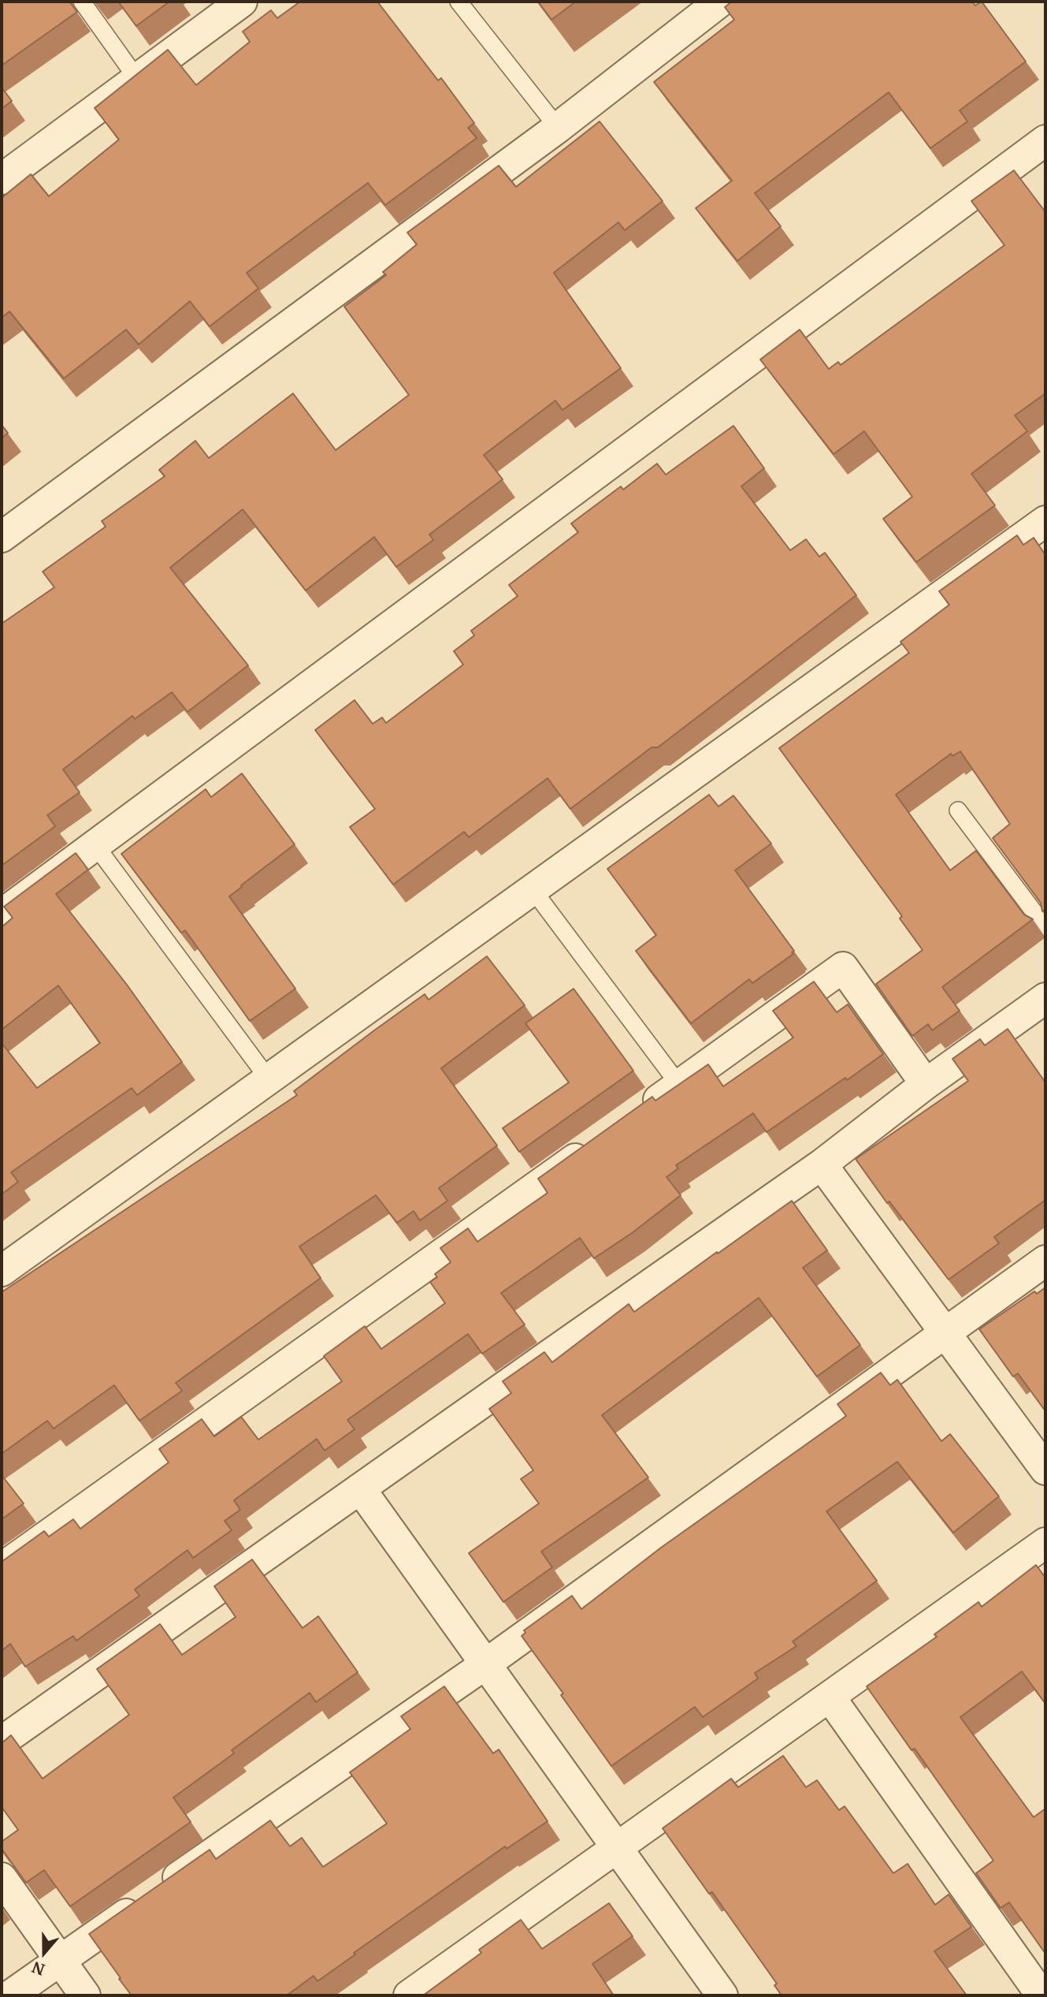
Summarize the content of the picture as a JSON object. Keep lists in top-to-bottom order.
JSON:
{
  "north": "bottom"
}
